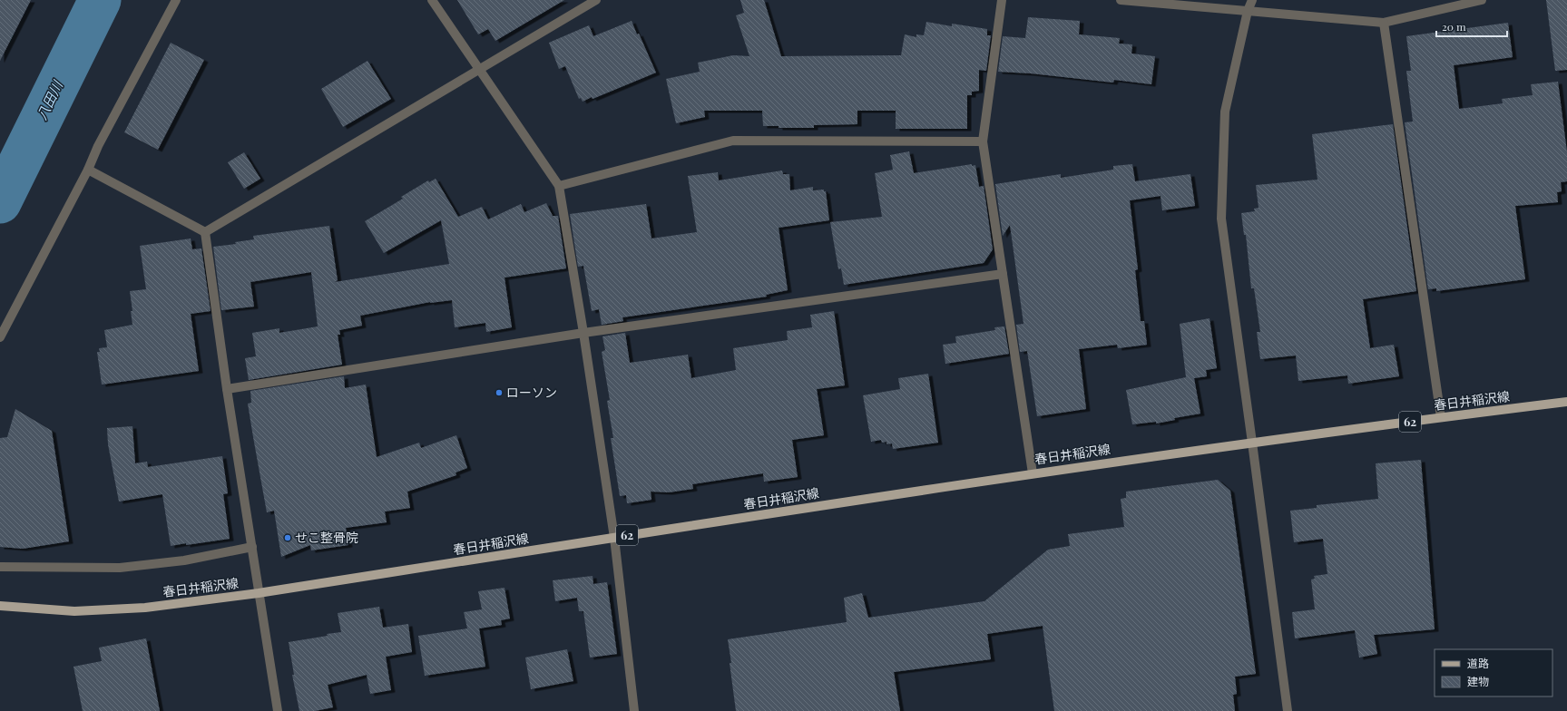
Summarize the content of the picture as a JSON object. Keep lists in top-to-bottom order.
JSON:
{
  "streets": {
    "main road": ["春日井稲沢線", "62"]
  },
  "water": ["八田川"],
  "places": ["ローソン", "せこ整骨院"],
  "legend": ["道路", "建物"],
  "scale_bar": "20 m"
}
